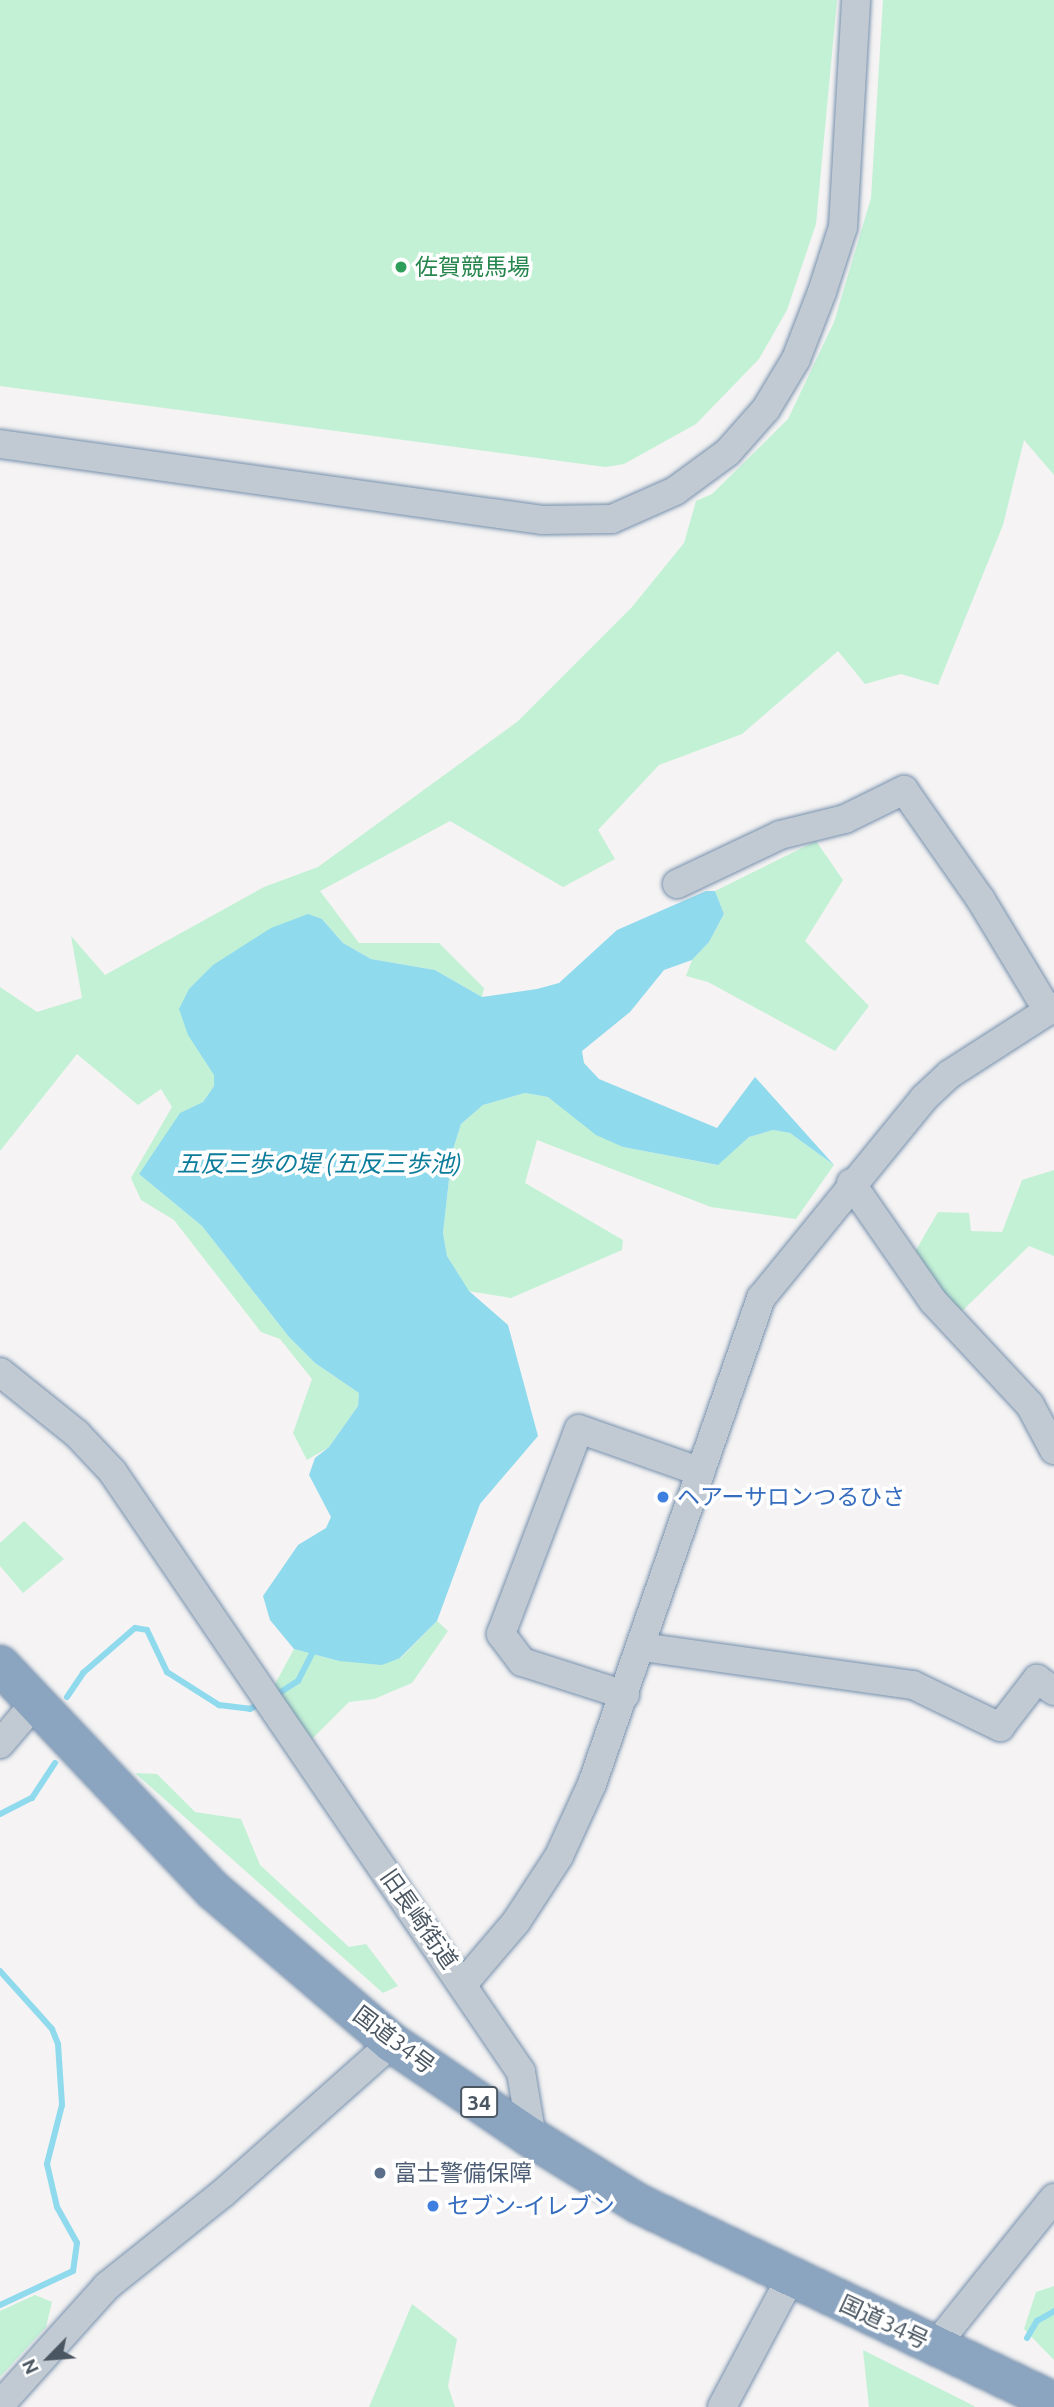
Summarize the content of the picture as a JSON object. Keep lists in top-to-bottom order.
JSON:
{
  "streets": {
    "highway": ["国道34号", "34"],
    "street": ["旧長崎街道"]
  },
  "crossings": [
    ["旧長崎街道", "国道34号"]
  ],
  "water": ["五反三歩の堤 (五反三歩池)"],
  "places": [
    "佐賀競馬場",
    "ヘアーサロンつるひさ",
    "富士警備保障",
    "セブン-イレブン"
  ],
  "north": "bottom left"
}
